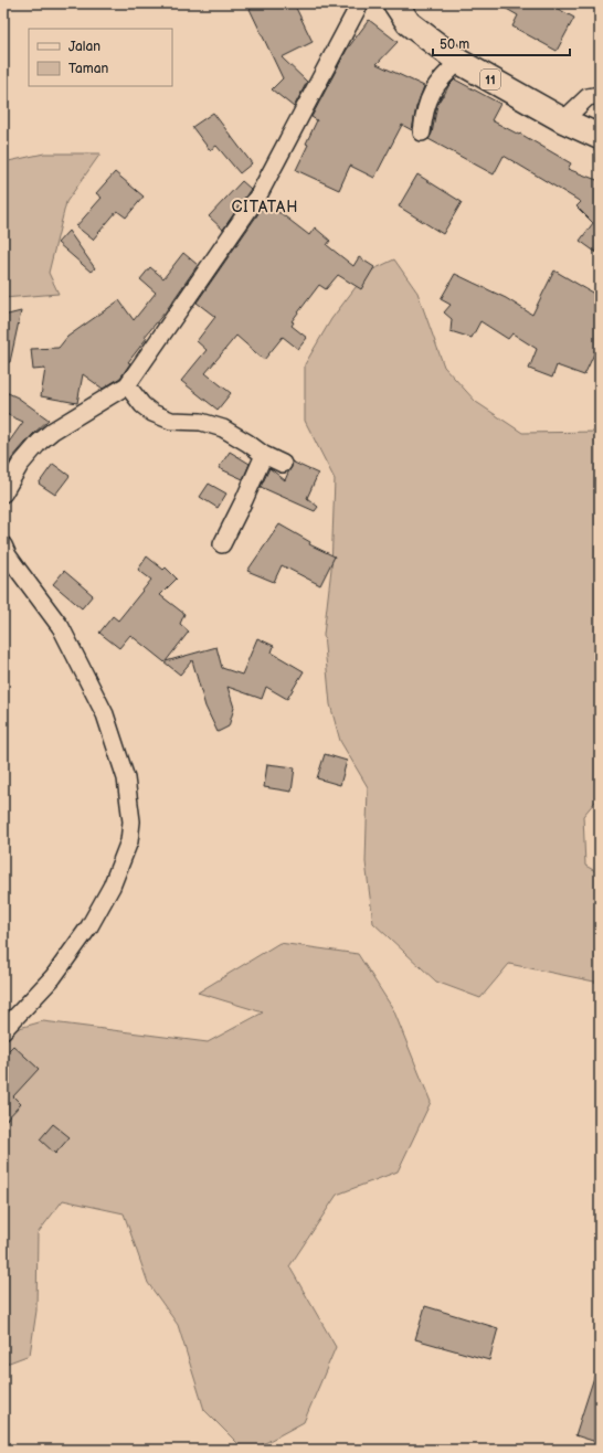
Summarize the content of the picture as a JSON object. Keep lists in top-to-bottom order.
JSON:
{
  "streets": {
    "highway": ["11"]
  },
  "districts": ["CITATAH"],
  "legend": ["Jalan", "Taman"],
  "scale_bar": "50 m"
}
